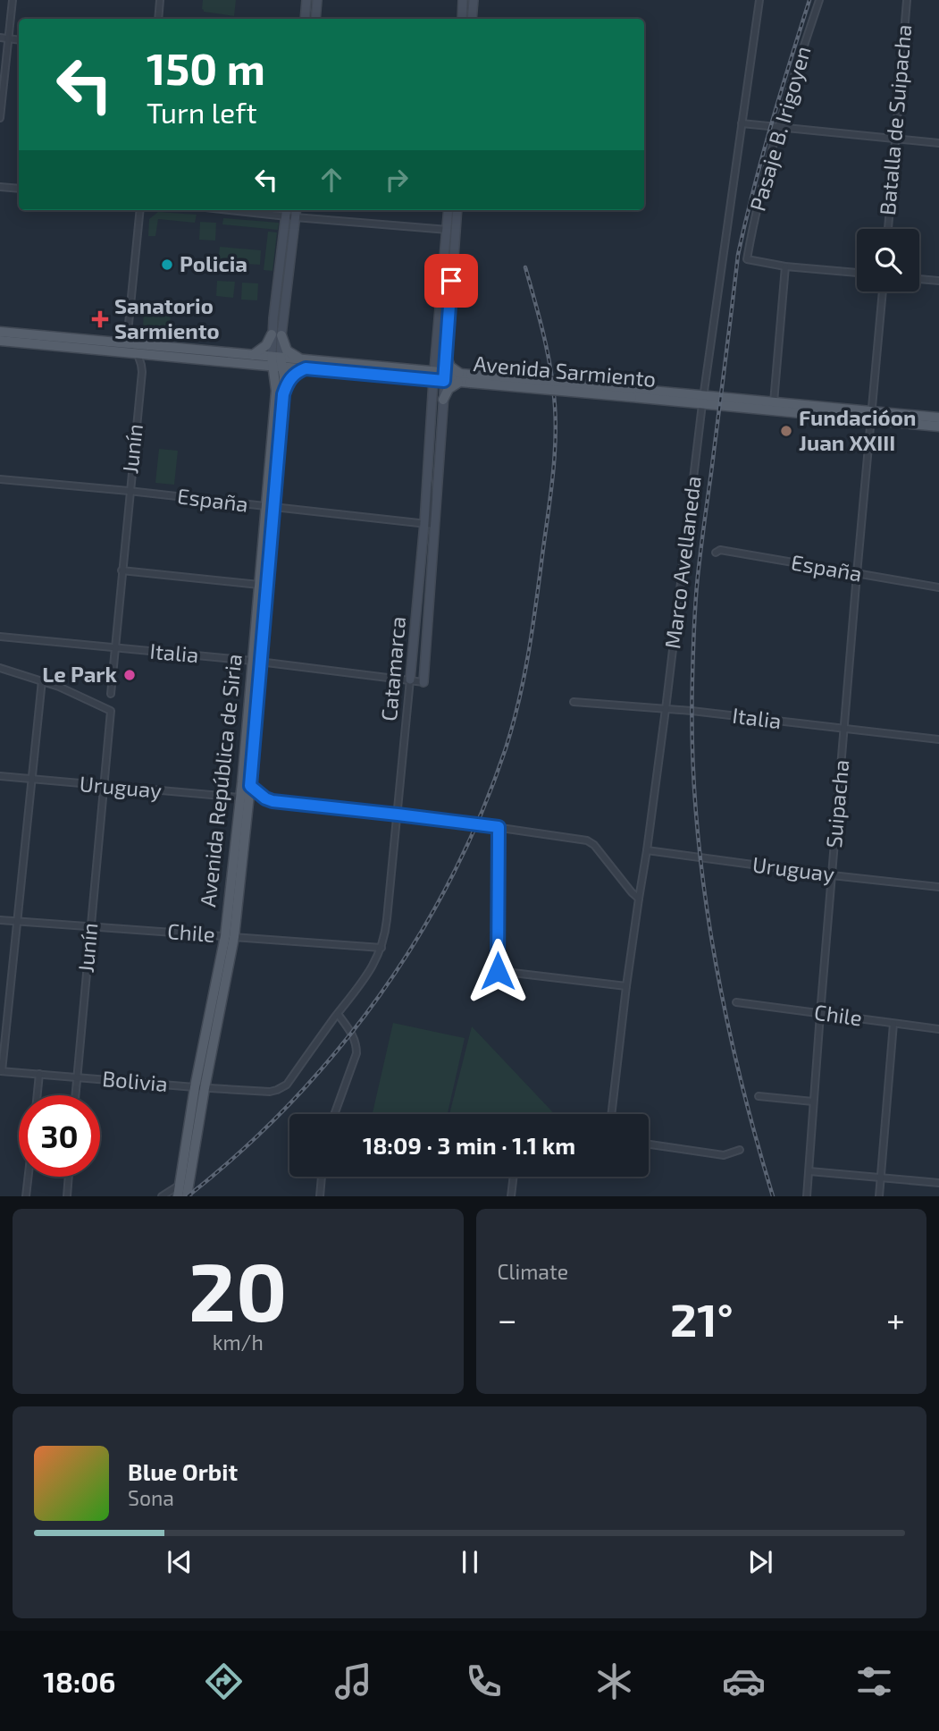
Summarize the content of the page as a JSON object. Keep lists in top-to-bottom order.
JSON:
{
  "streets": {
    "main road": ["Avenida Sarmiento", "Catamarca", "Avenida República de Siria"],
    "street": [
      "Batalla de Suipacha",
      "Pasaje B. Irigoyen",
      "Junín",
      "España",
      "Marco Avellaneda",
      "Italia",
      "Uruguay",
      "Suipacha",
      "Chile",
      "Bolivia"
    ]
  },
  "crossings": [
    ["Avenida Sarmiento", "Junín"],
    ["Avenida Sarmiento", "Marco Avellaneda"],
    ["Avenida Sarmiento", "Catamarca"],
    ["Avenida Sarmiento", "Avenida República de Siria"],
    ["Avenida Sarmiento", "Suipacha"],
    ["Junín", "España"],
    ["Junín", "Italia"],
    ["Junín", "Uruguay"],
    ["Junín", "Chile"],
    ["Junín", "Bolivia"],
    ["España", "Catamarca"],
    ["España", "Avenida República de Siria"],
    ["España", "Suipacha"],
    ["Marco Avellaneda", "Italia"],
    ["Marco Avellaneda", "Uruguay"],
    ["Italia", "Catamarca"],
    ["Italia", "Avenida República de Siria"],
    ["Italia", "Suipacha"],
    ["Catamarca", "Uruguay"],
    ["Catamarca", "Chile"],
    ["Catamarca", "Bolivia"],
    ["Avenida República de Siria", "Uruguay"],
    ["Avenida República de Siria", "Chile"],
    ["Avenida República de Siria", "Bolivia"],
    ["Uruguay", "Suipacha"],
    ["Suipacha", "Chile"]
  ],
  "places": {
    "other": ["Policia", "Fundacióon Juan XXIII", "Le Park"],
    "health": ["Sanatorio Sarmiento"]
  },
  "page": {
    "turn": ["150 m", "Turn left"],
    "limit": "30",
    "trip": "18:09 · 3 min · 1.1 km",
    "tile": [
      ["20", "km/h"],
      "Climate"
    ],
    "heat": ["−", "21°", "+"],
    "song": ["Blue Orbit", "Sona"],
    "tabs": "18:06"
  }
}
